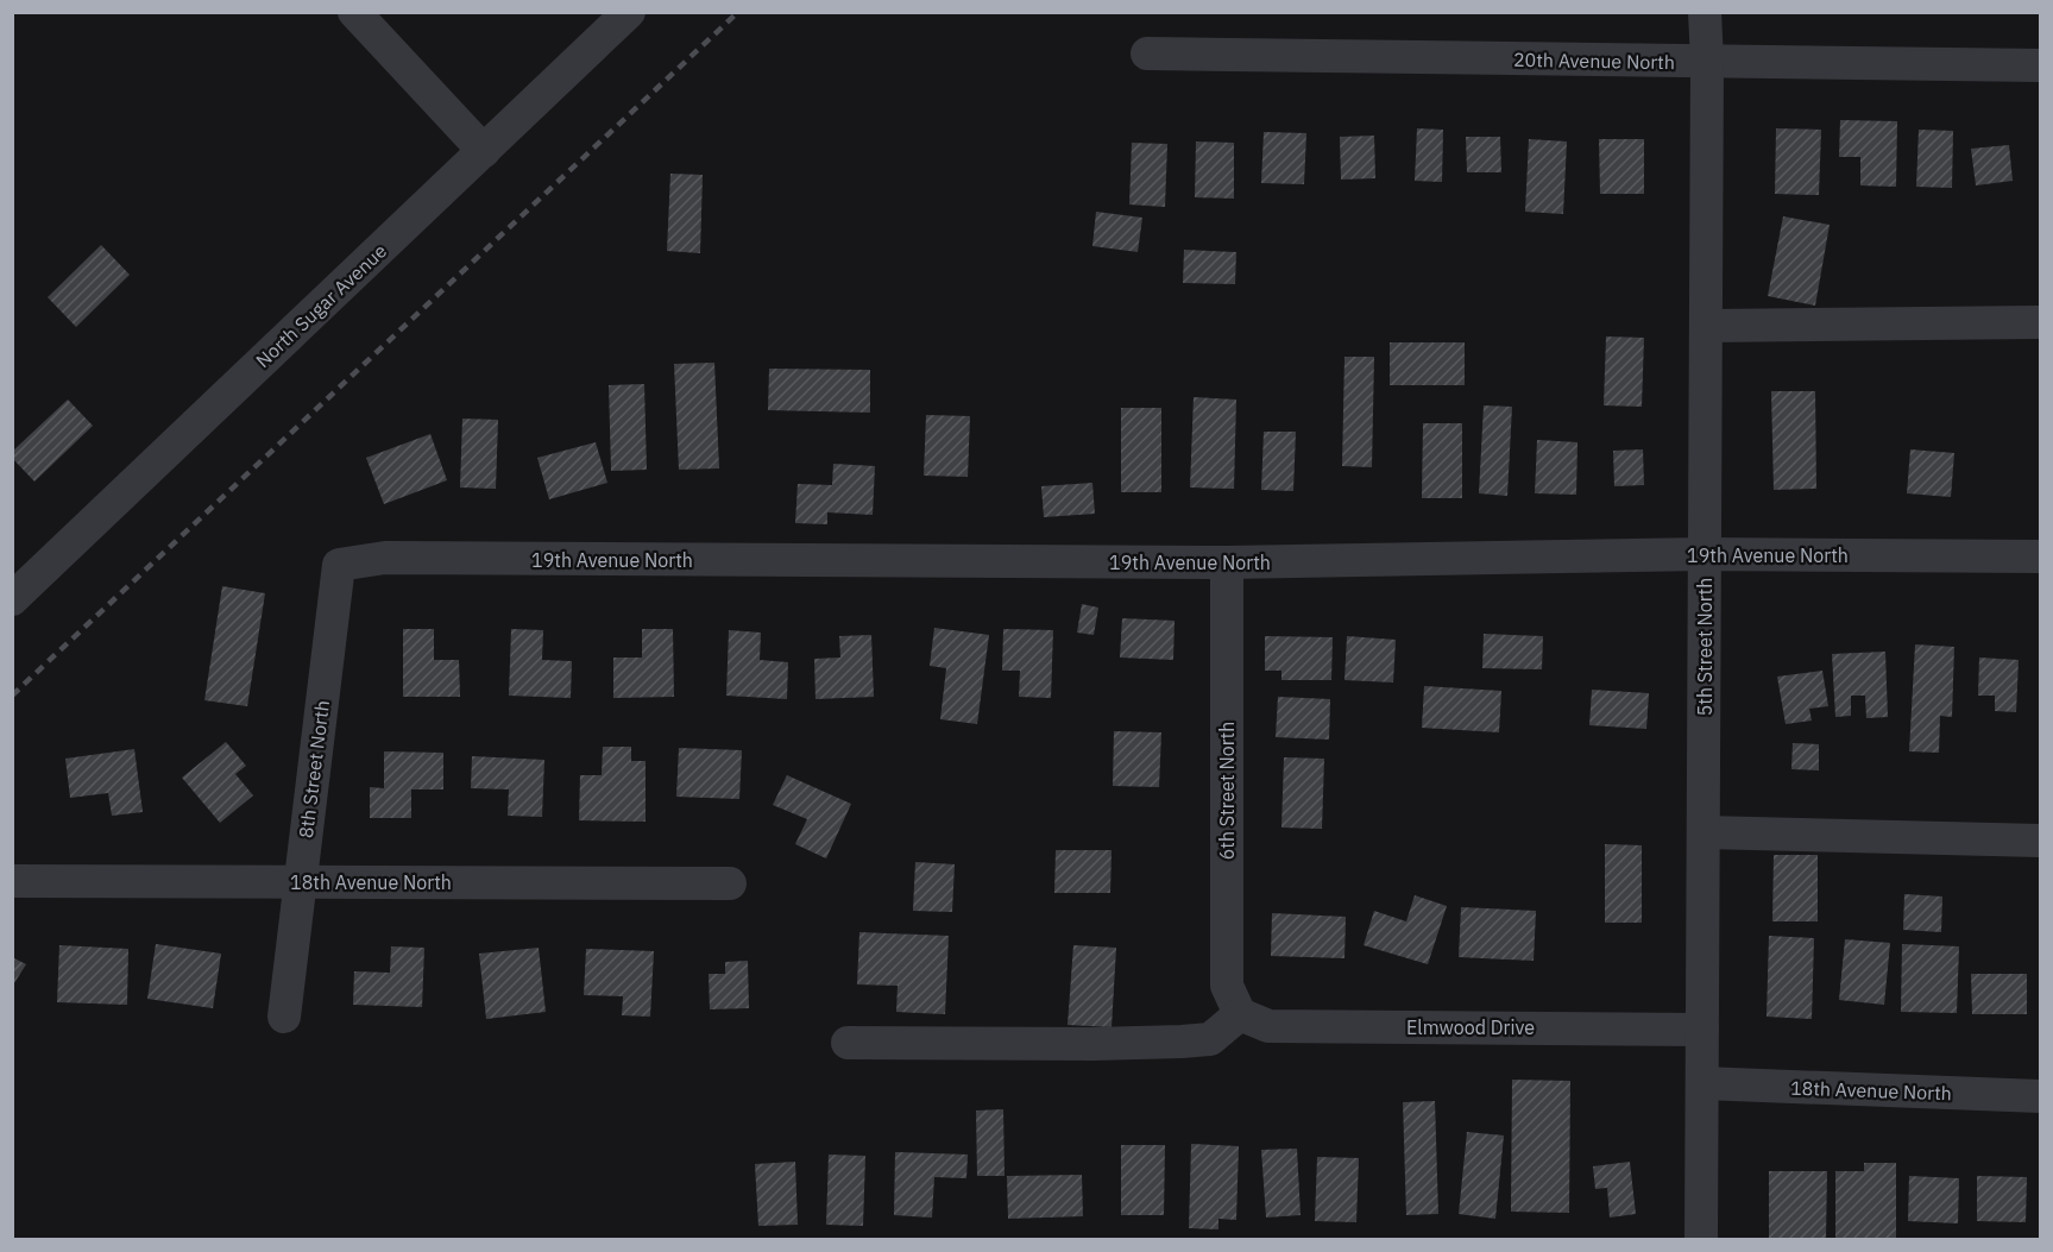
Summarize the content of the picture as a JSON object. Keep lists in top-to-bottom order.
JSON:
{
  "streets": {
    "street": [
      "20th Avenue North",
      "North Sugar Avenue",
      "19th Avenue North",
      "5th Street North",
      "8th Street North",
      "6th Street North",
      "18th Avenue North",
      "Elmwood Drive"
    ]
  },
  "crossings": [
    ["20th Avenue North", "5th Street North"],
    ["19th Avenue North", "5th Street North"],
    ["19th Avenue North", "8th Street North"],
    ["19th Avenue North", "6th Street North"],
    ["5th Street North", "18th Avenue North"],
    ["5th Street North", "Elmwood Drive"],
    ["8th Street North", "18th Avenue North"],
    ["6th Street North", "Elmwood Drive"]
  ]
}
